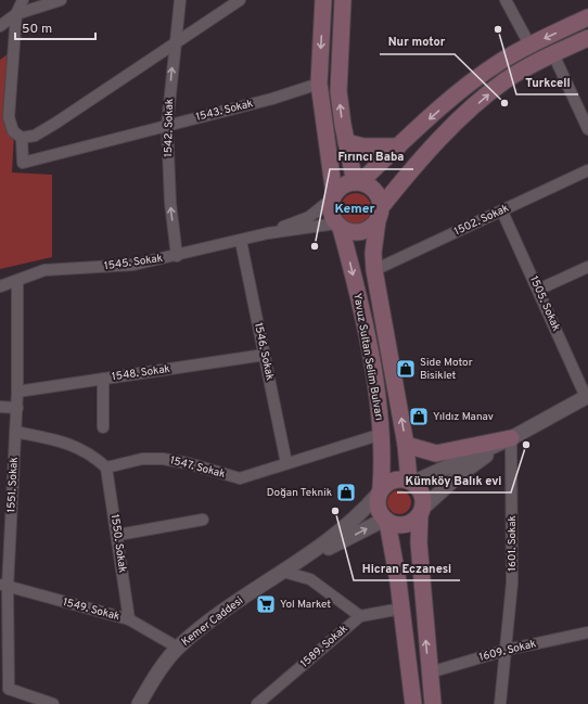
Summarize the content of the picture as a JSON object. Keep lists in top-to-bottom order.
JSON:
{
  "streets": {
    "main road": ["Yavuz Sultan Selim Bulvarı"],
    "street": [
      "1543. Sokak",
      "1542. Sokak",
      "1502. Sokak",
      "1545. Sokak",
      "1505. Sokak",
      "1546. Sokak",
      "1548. Sokak",
      "1547. Sokak",
      "1551. Sokak",
      "1550. Sokak",
      "1601. Sokak",
      "1549. Sokak",
      "Kemer Caddesi",
      "1589. Sokak",
      "1609. Sokak"
    ]
  },
  "crossings": [
    ["1543. Sokak", "1542. Sokak"],
    ["1542. Sokak", "1545. Sokak"],
    ["1502. Sokak", "1505. Sokak"],
    ["1502. Sokak", "Yavuz Sultan Selim Bulvarı"],
    ["1545. Sokak", "1546. Sokak"],
    ["1545. Sokak", "1551. Sokak"],
    ["1546. Sokak", "1548. Sokak"],
    ["1546. Sokak", "1547. Sokak"],
    ["Yavuz Sultan Selim Bulvarı", "1547. Sokak"],
    ["Yavuz Sultan Selim Bulvarı", "Kemer Caddesi"],
    ["1548. Sokak", "1551. Sokak"],
    ["1547. Sokak", "1550. Sokak"],
    ["1551. Sokak", "1549. Sokak"],
    ["1550. Sokak", "1549. Sokak"],
    ["1601. Sokak", "1609. Sokak"],
    ["1549. Sokak", "Kemer Caddesi"]
  ],
  "one_way": ["1542. Sokak"],
  "districts": ["Kemer"],
  "places": {
    "other": [
      "Turkcell",
      "Nur motor",
      "Fırıncı Baba",
      "Kümköy Balık evi",
      "Hicran Eczanesi"
    ],
    "shop": ["Side Motor Bisiklet", "Yıldız Manav", "Doğan Teknik"],
    "supermarket": ["Yol Market"]
  },
  "scale_bar": "50 m"
}
